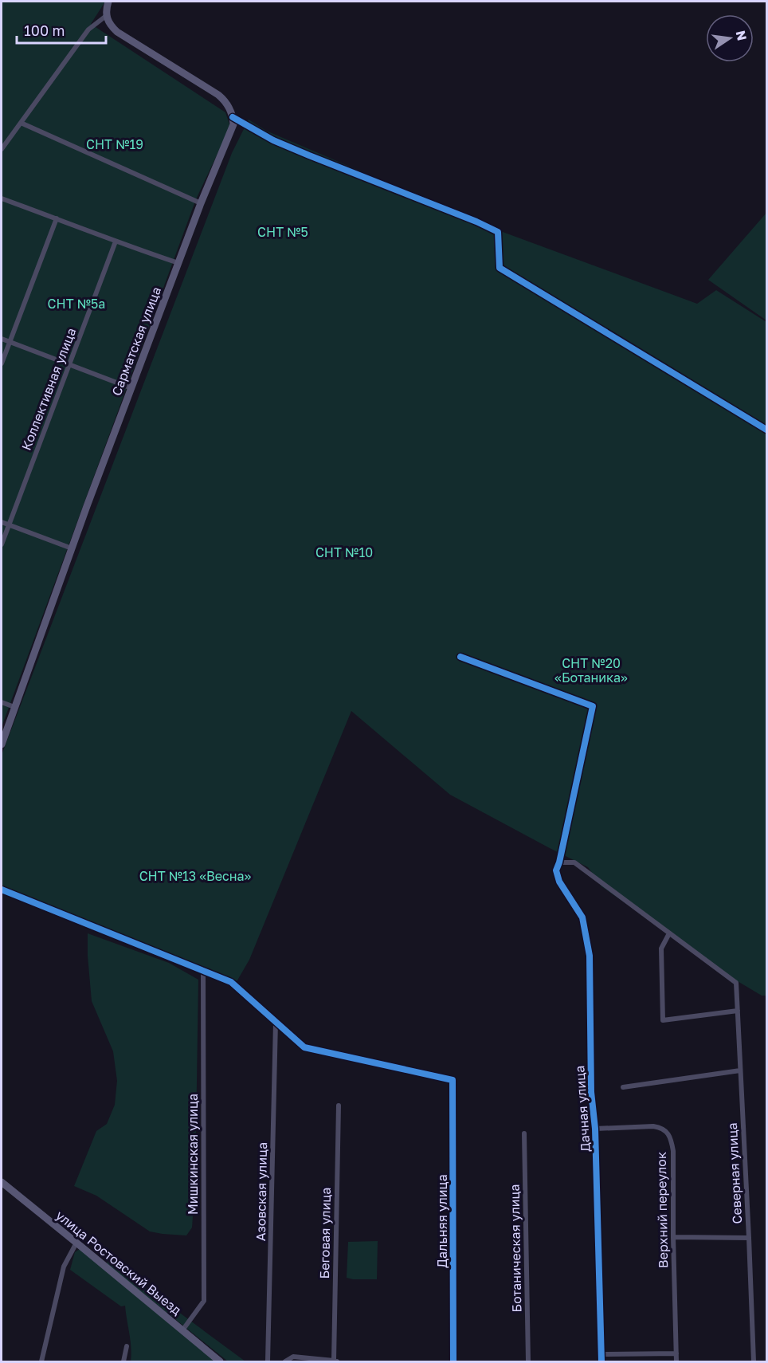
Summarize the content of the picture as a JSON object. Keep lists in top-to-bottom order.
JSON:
{
  "streets": {
    "main road": ["Сарматская улица", "улица Ростовский Выезд"],
    "street": [
      "Коллективная улица",
      "Дачная улица",
      "Мишкинская улица",
      "Северная улица",
      "Азовская улица",
      "Верхний переулок",
      "Дальняя улица",
      "Беговая улица",
      "Ботаническая улица"
    ]
  },
  "crossings": [
    ["Дачная улица", "Верхний переулок"],
    ["Мишкинская улица", "улица Ростовский Выезд"],
    ["Азовская улица", "Дальняя улица"]
  ],
  "parks": [
    "СНТ №19",
    "СНТ №5",
    "СНТ №5а",
    "СНТ №10",
    "СНТ №20 «Ботаника»",
    "СНТ №13 «Весна»"
  ],
  "scale_bar": "100 m",
  "north": "right"
}
